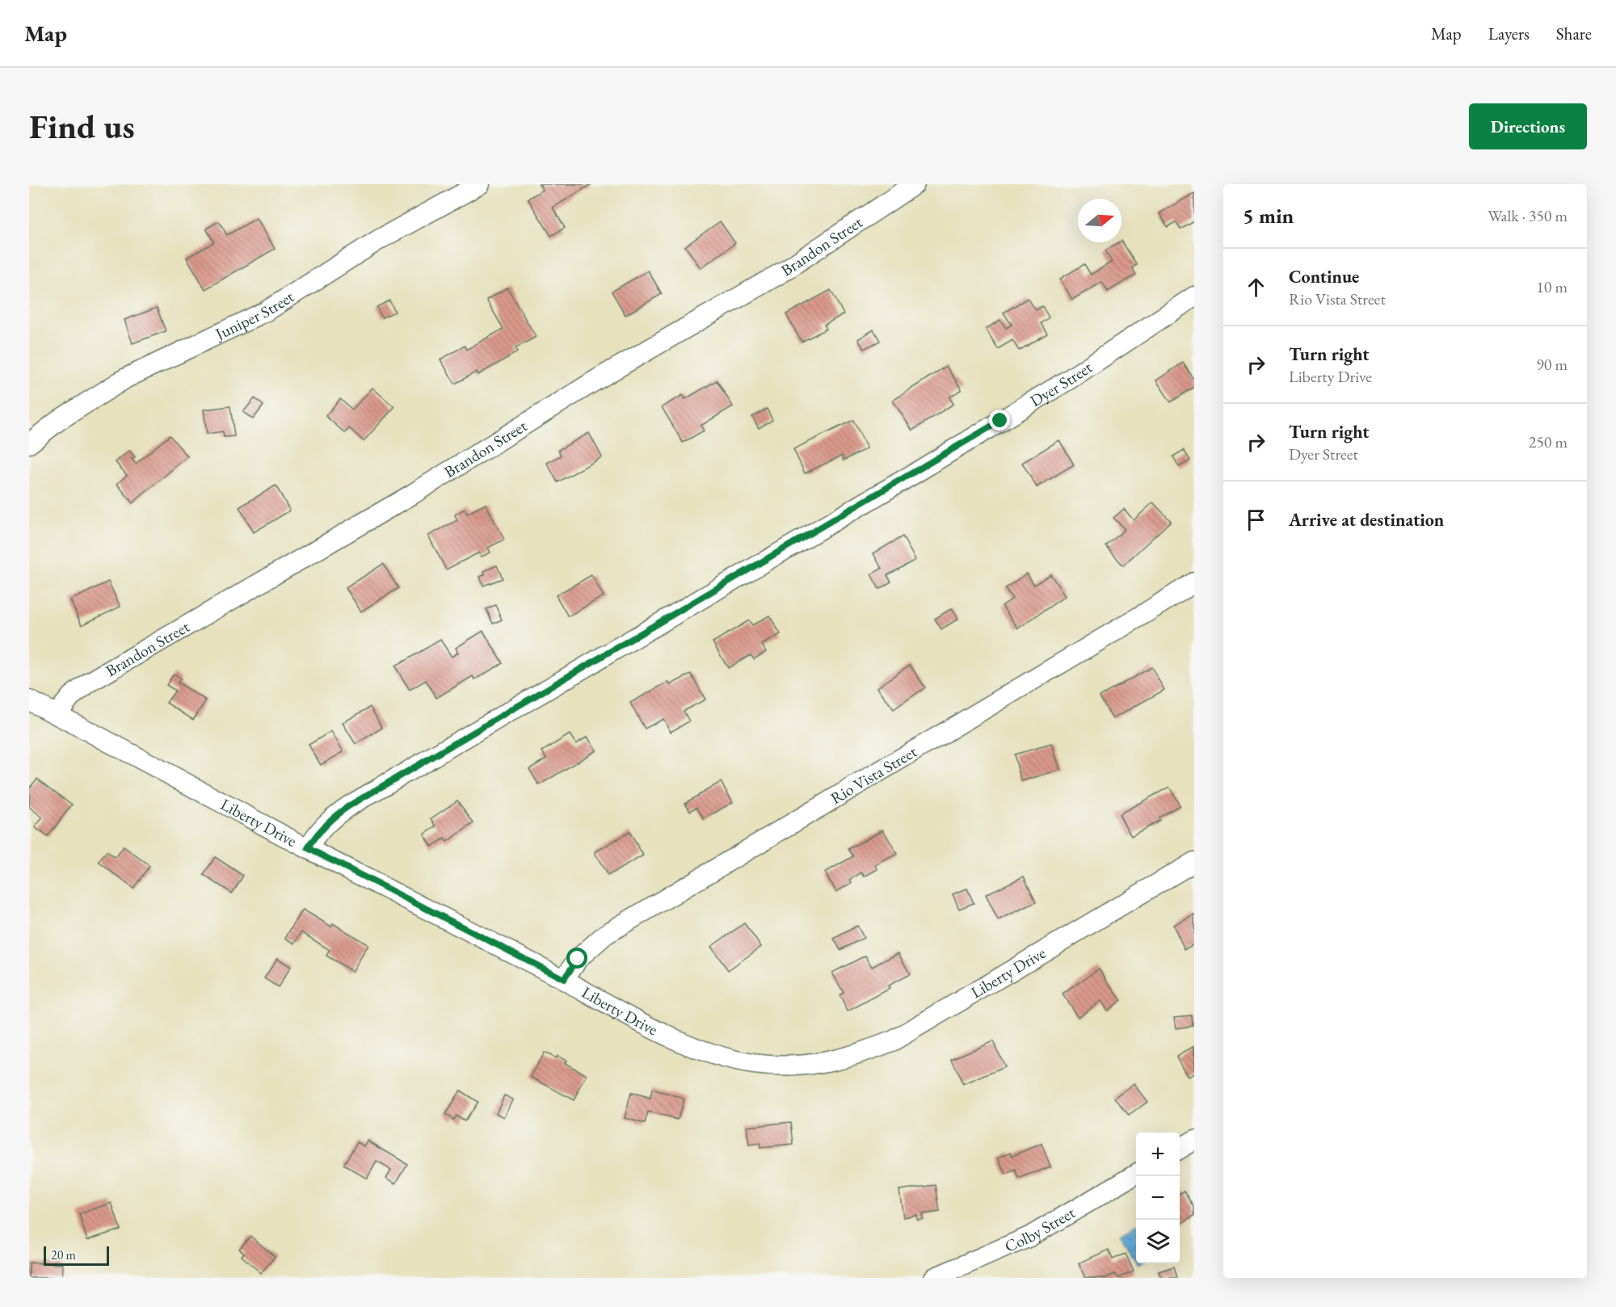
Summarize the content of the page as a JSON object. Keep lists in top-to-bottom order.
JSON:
{
  "streets": {
    "street": [
      "Brandon Street",
      "Juniper Street",
      "Dyer Street",
      "Rio Vista Street",
      "Liberty Drive",
      "Colby Street"
    ]
  },
  "crossings": [
    ["Brandon Street", "Liberty Drive"],
    ["Dyer Street", "Liberty Drive"],
    ["Rio Vista Street", "Liberty Drive"]
  ],
  "scale_bar": "20 m",
  "north": "right",
  "page": {
    "header": "Map",
    "nav": ["Map", "Layers", "Share"],
    "buttons": "Directions",
    "title": "Find us",
    "heading": ["5 min", "Walk · 350 m"],
    "list": [
      ["Continue", "Rio Vista Street", "10 m"],
      ["Turn right", "Liberty Drive", "90 m"],
      ["Turn right", "Dyer Street", "250 m"],
      "Arrive at destination"
    ],
    "map_buttons": ["+", "−"],
    "scale": "20 m"
  }
}
